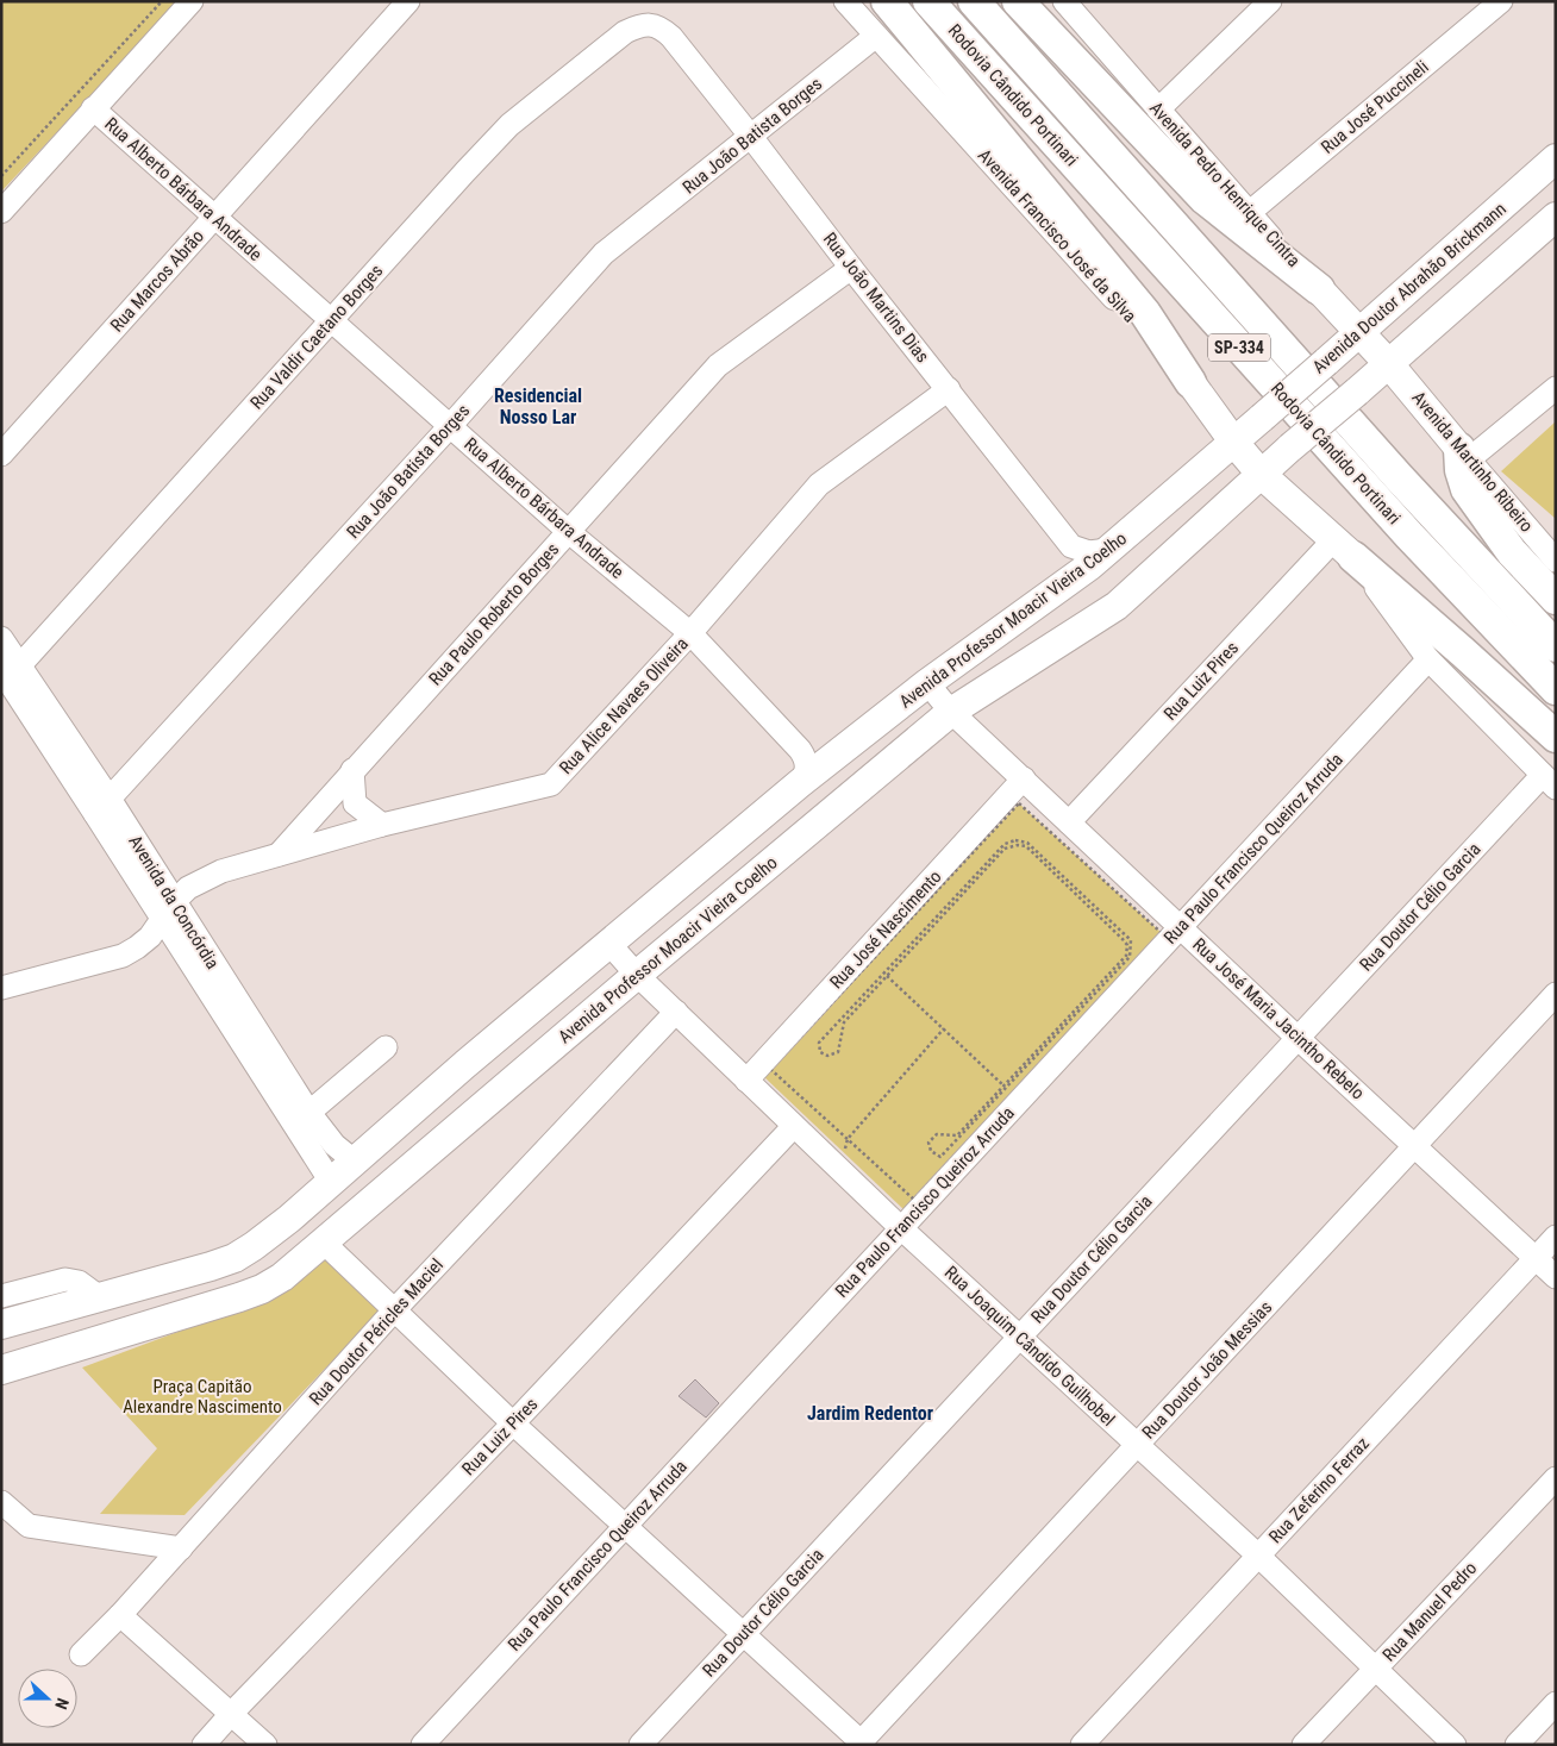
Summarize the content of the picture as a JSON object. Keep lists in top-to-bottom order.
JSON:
{
  "streets": {
    "highway": ["Rodovia Cândido Portinari", "SP-334"],
    "main road": [
      "Avenida Francisco José da Silva",
      "Avenida Doutor Abrahão Brickmann",
      "Avenida Martinho Ribeiro",
      "Avenida Professor Moacir Vieira Coelho"
    ],
    "street": [
      "Rua José Puccineli",
      "Rua João Batista Borges",
      "Avenida Pedro Henrique Cintra",
      "Rua Alberto Bárbara Andrade",
      "Rua Marcos Abrão",
      "Rua João Martins Dias",
      "Rua Valdir Caetano Borges",
      "Rua Paulo Roberto Borges",
      "Rua Luiz Pires",
      "Rua Alice Navaes Oliveira",
      "Rua Paulo Francisco Queiroz Arruda",
      "Avenida da Concórdia",
      "Rua Doutor Célio Garcia",
      "Rua José Nascimento",
      "Rua José Maria Jacintho Rebelo",
      "Rua Doutor Péricles Maciel",
      "Rua Joaquim Cândido Guilhobel",
      "Rua Doutor João Messias",
      "Rua Zeferino Ferraz",
      "Rua Manuel Pedro"
    ]
  },
  "crossings": [
    ["Rua José Puccineli", "Avenida Pedro Henrique Cintra"],
    ["Rua João Batista Borges", "Rua Alberto Bárbara Andrade"],
    ["Rua João Batista Borges", "Avenida Francisco José da Silva"],
    ["Rua João Batista Borges", "Rua João Martins Dias"],
    ["Rua João Batista Borges", "Avenida da Concórdia"],
    ["Rua Alberto Bárbara Andrade", "Rua Marcos Abrão"],
    ["Rua Alberto Bárbara Andrade", "Rua Valdir Caetano Borges"],
    ["Rua Alberto Bárbara Andrade", "Rua Paulo Roberto Borges"],
    ["Rua Alberto Bárbara Andrade", "Avenida Professor Moacir Vieira Coelho"],
    ["Rua Alberto Bárbara Andrade", "Rua Alice Navaes Oliveira"],
    ["Avenida Francisco José da Silva", "Avenida Professor Moacir Vieira Coelho"],
    ["Avenida Francisco José da Silva", "Rua Luiz Pires"],
    ["Avenida Doutor Abrahão Brickmann", "Avenida Professor Moacir Vieira Coelho"],
    ["Rua João Martins Dias", "Rua Valdir Caetano Borges"],
    ["Rua João Martins Dias", "Rua Paulo Roberto Borges"],
    ["Rua João Martins Dias", "Avenida Professor Moacir Vieira Coelho"],
    ["Rua João Martins Dias", "Rua Alice Navaes Oliveira"],
    ["Rua Valdir Caetano Borges", "Avenida da Concórdia"],
    ["Avenida Martinho Ribeiro", "Avenida Professor Moacir Vieira Coelho"],
    ["Rua Paulo Roberto Borges", "Rua Alice Navaes Oliveira"],
    ["Avenida Professor Moacir Vieira Coelho", "Avenida da Concórdia"],
    ["Avenida Professor Moacir Vieira Coelho", "Rua José Maria Jacintho Rebelo"],
    ["Avenida Professor Moacir Vieira Coelho", "Rua Joaquim Cândido Guilhobel"],
    ["Rua Luiz Pires", "Rua José Maria Jacintho Rebelo"],
    ["Rua Luiz Pires", "Rua Joaquim Cândido Guilhobel"],
    ["Rua Alice Navaes Oliveira", "Avenida da Concórdia"],
    ["Rua Paulo Francisco Queiroz Arruda", "Rua José Maria Jacintho Rebelo"],
    ["Rua Paulo Francisco Queiroz Arruda", "Rua Joaquim Cândido Guilhobel"],
    ["Rua Doutor Célio Garcia", "Rua José Maria Jacintho Rebelo"],
    ["Rua Doutor Célio Garcia", "Rua Joaquim Cândido Guilhobel"],
    ["Rua José Nascimento", "Rua José Maria Jacintho Rebelo"],
    ["Rua José Nascimento", "Rua Joaquim Cândido Guilhobel"],
    ["Rua José Maria Jacintho Rebelo", "Rua Doutor João Messias"],
    ["Rua José Maria Jacintho Rebelo", "Rua Zeferino Ferraz"],
    ["Rua Doutor Péricles Maciel", "Rua Joaquim Cândido Guilhobel"],
    ["Rua Joaquim Cândido Guilhobel", "Rua Doutor João Messias"],
    ["Rua Joaquim Cândido Guilhobel", "Rua Zeferino Ferraz"],
    ["Rua Joaquim Cândido Guilhobel", "Rua Manuel Pedro"]
  ],
  "districts": ["Residencial Nosso Lar", "Jardim Redentor"],
  "parks": ["Praça Capitão Alexandre Nascimento"],
  "north": "right"
}
